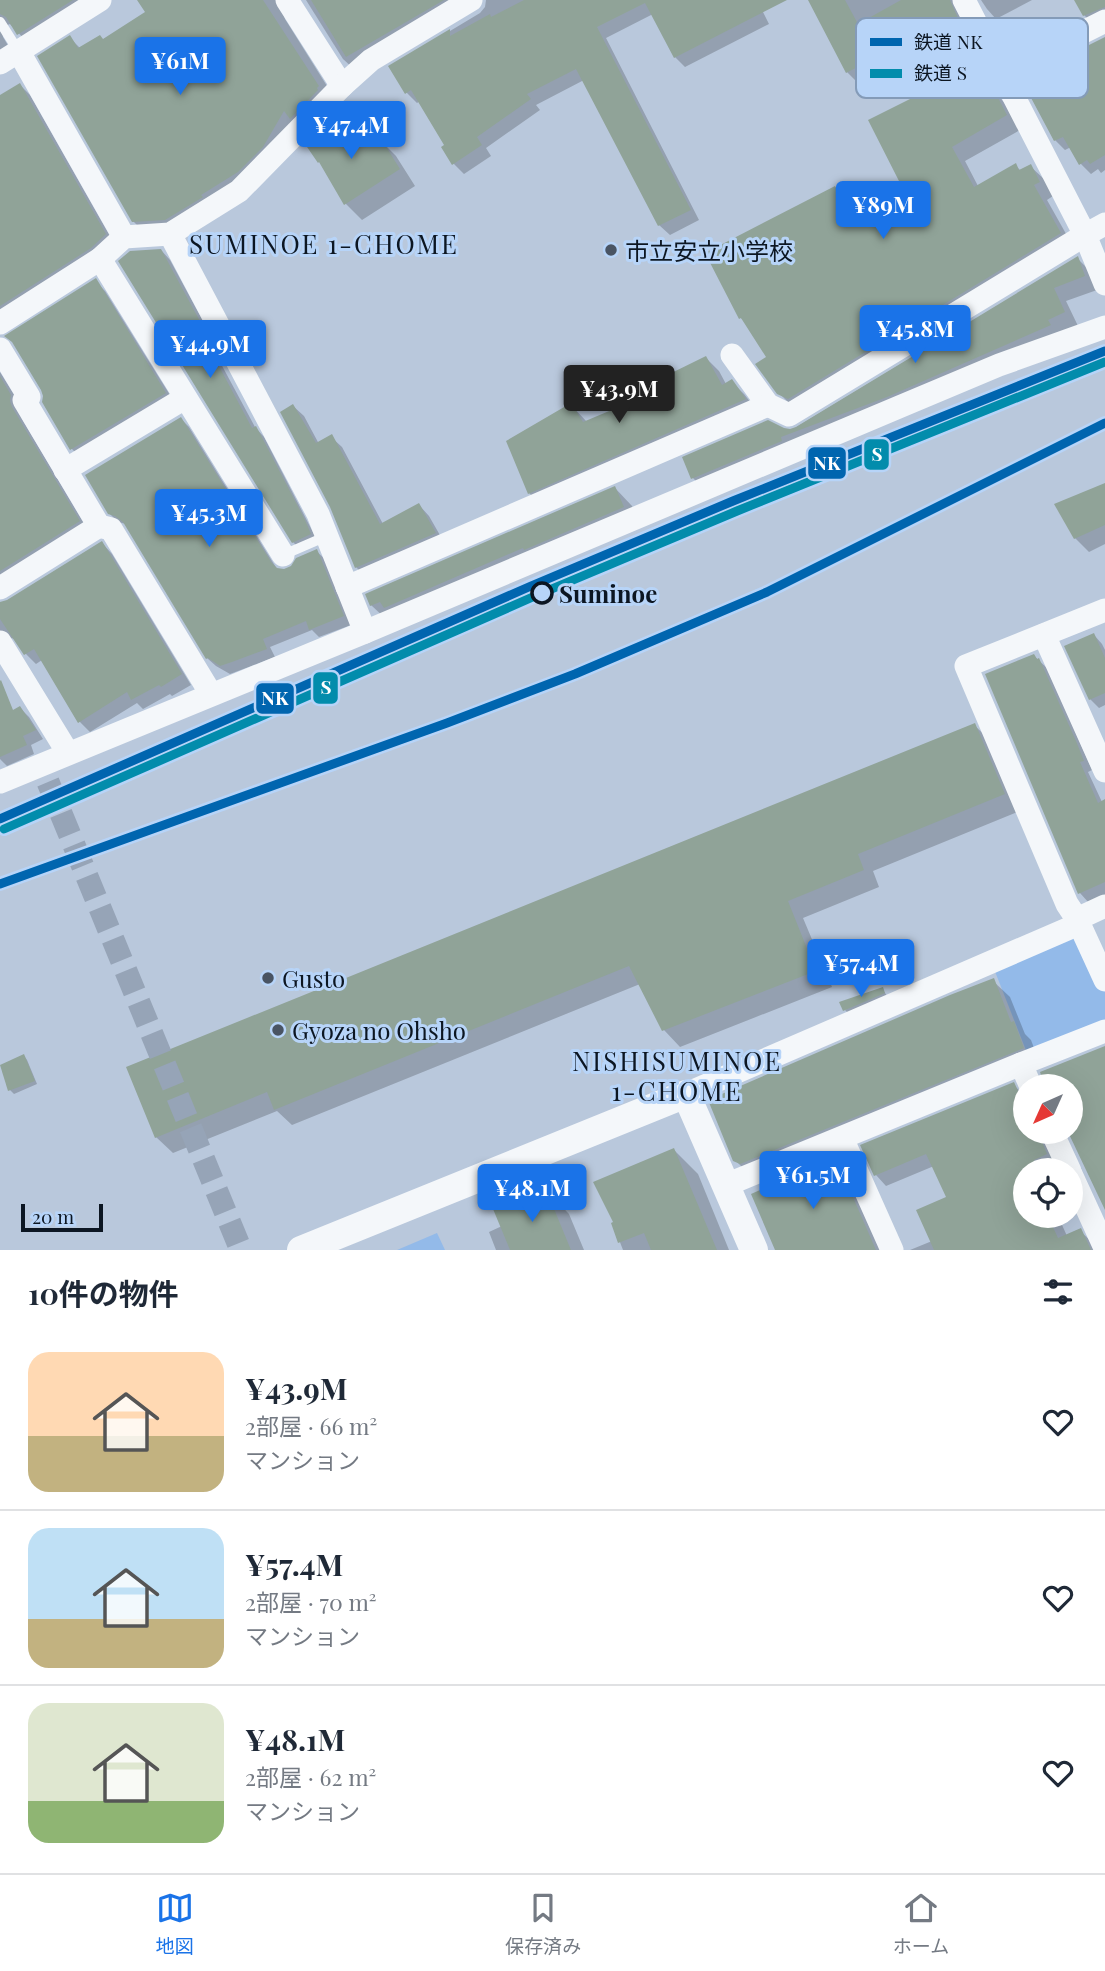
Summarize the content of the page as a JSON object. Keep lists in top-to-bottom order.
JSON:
{
  "districts": ["SUMINOE 1-CHOME", "NISHISUMINOE 1-CHOME"],
  "places": [
    "市立安立小学校",
    "Suminoe",
    "Gusto",
    "Gyoza no Ohsho"
  ],
  "lines": ["rail line NK", "rail line S"],
  "legend": ["鉄道 NK", "鉄道 S"],
  "scale_bar": "20 m",
  "north": "bottom left",
  "page": {
    "price": [
      "¥61M",
      "¥47.4M",
      "¥89M",
      "¥45.8M",
      "¥44.9M",
      "¥43.9M",
      "¥45.3M",
      "¥57.4M",
      "¥61.5M",
      "¥48.1M"
    ],
    "scale": "20 m",
    "heading": "10件の物件",
    "list": [
      {
        "name": "¥43.9M",
        "note": "2部屋 · 66 m² · マンション"
      },
      {
        "name": "¥57.4M",
        "note": "2部屋 · 70 m² · マンション"
      },
      {
        "name": "¥48.1M",
        "note": "2部屋 · 62 m² · マンション"
      }
    ],
    "tabs": ["地図", "保存済み", "ホーム"]
  }
}
